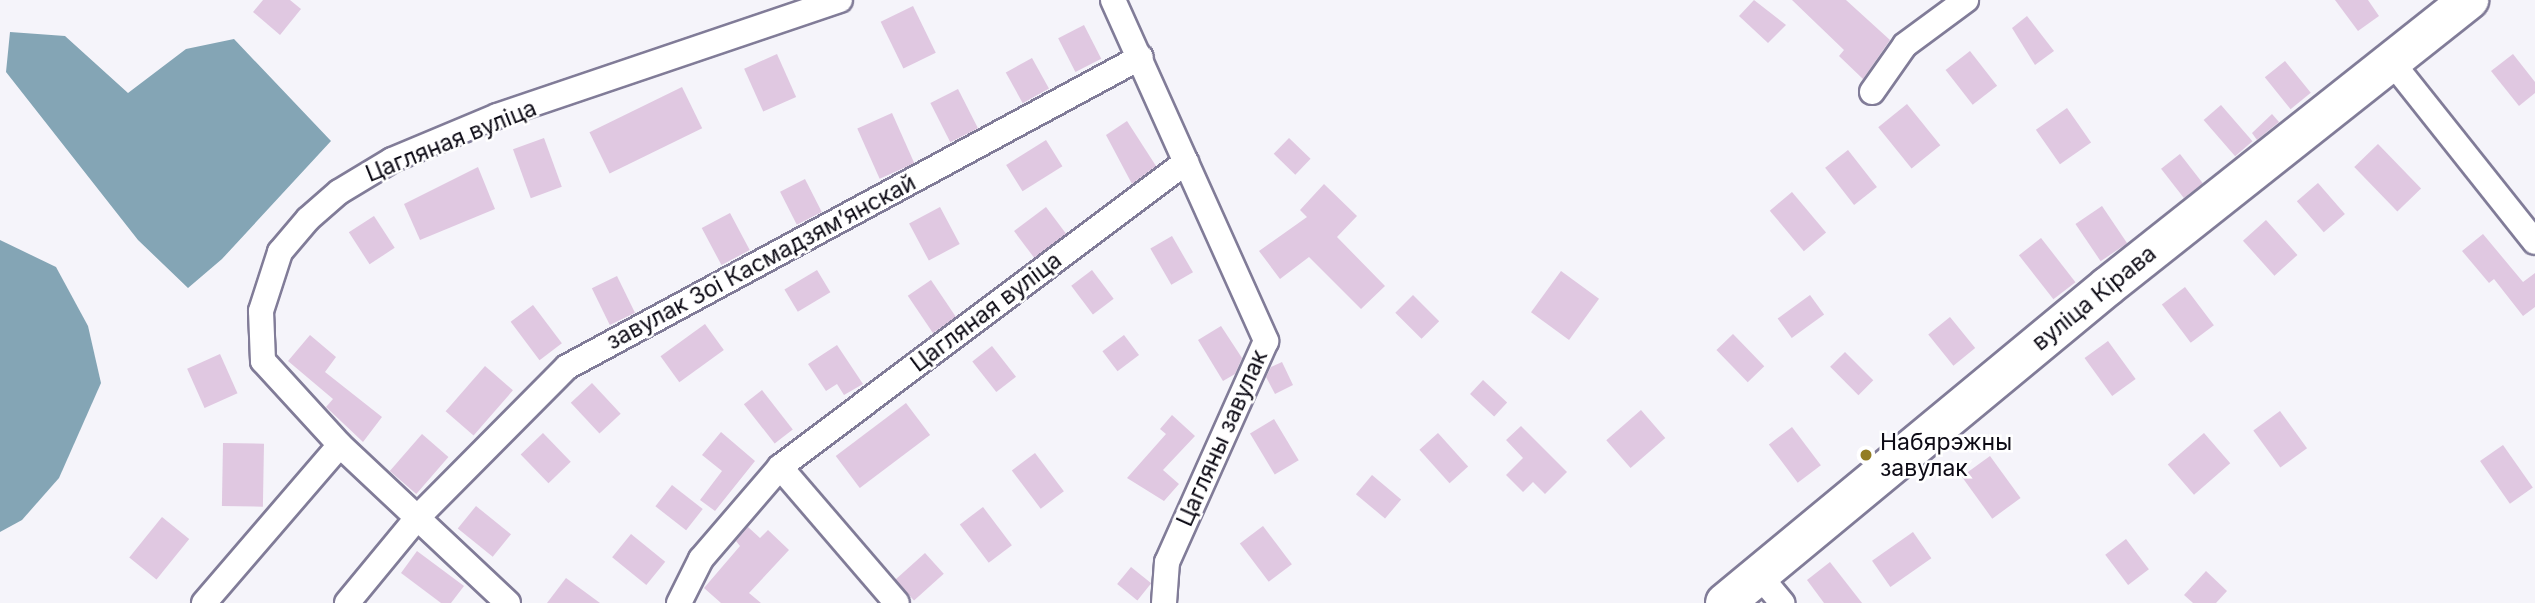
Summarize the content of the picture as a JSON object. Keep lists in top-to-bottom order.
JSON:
{
  "streets": {
    "main road": ["вуліца Кірава"],
    "street": ["Цагляная вуліца", "завулак Зоі Касмадзямʼянскай", "Цагляны завулак"]
  },
  "crossings": [
    ["Цагляная вуліца", "завулак Зоі Касмадзямʼянскай"],
    ["Цагляная вуліца", "Цагляны завулак"]
  ],
  "places": ["Набярэжны завулак"]
}
